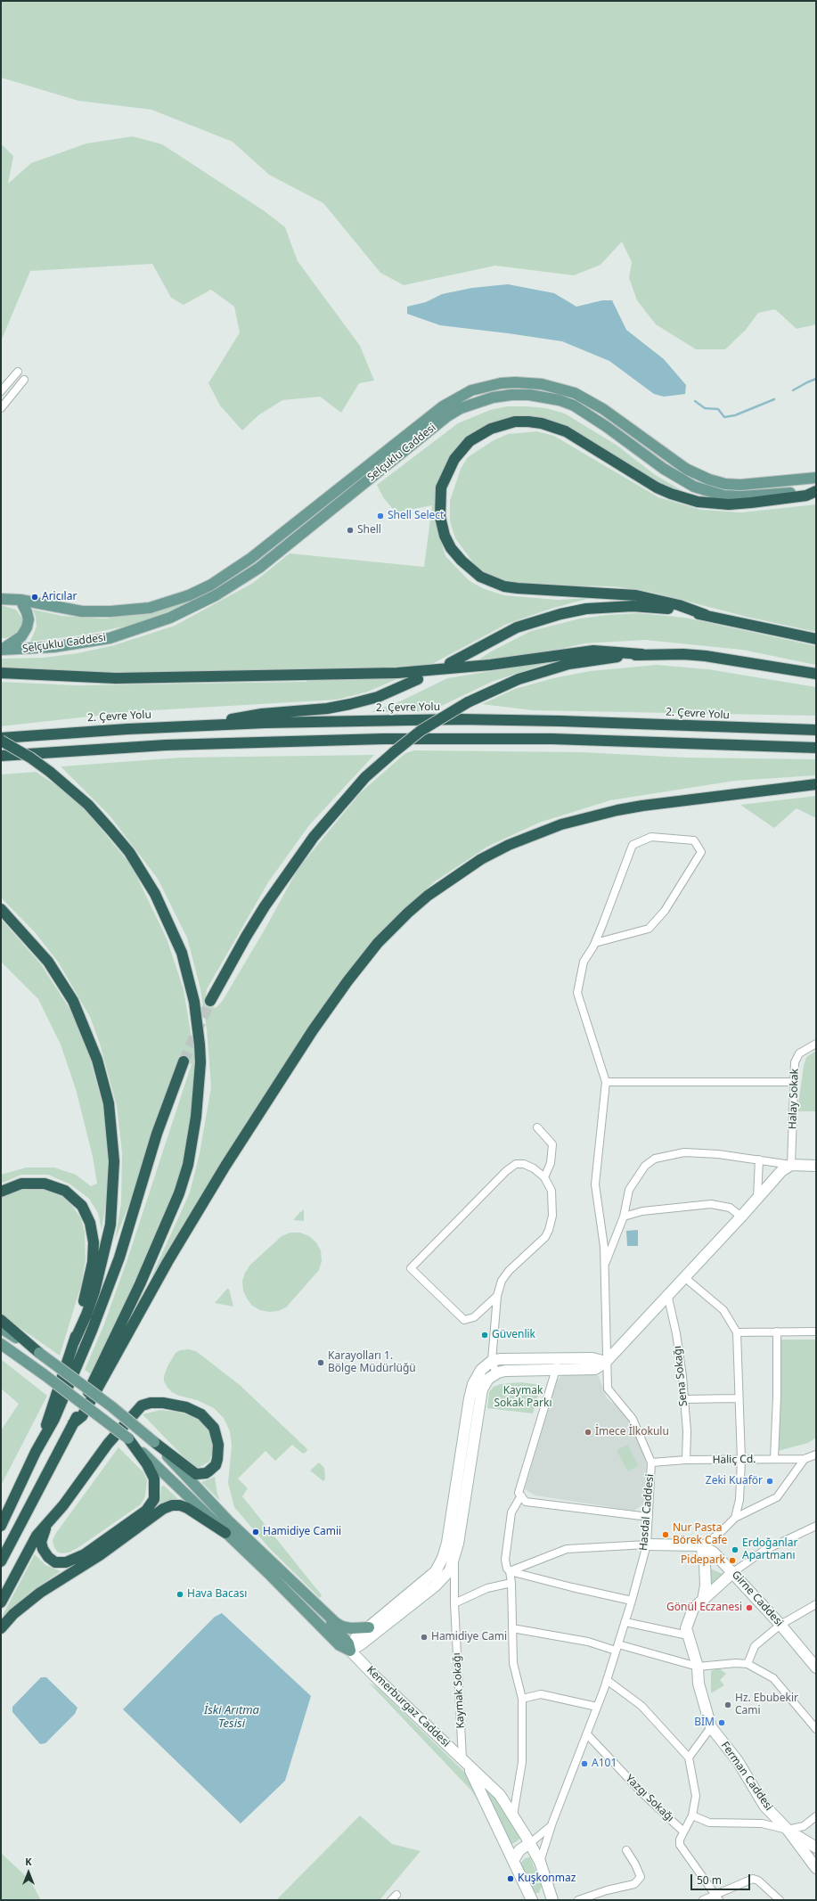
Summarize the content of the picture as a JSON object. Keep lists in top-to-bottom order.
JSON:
{
  "streets": {
    "highway": ["2. Çevre Yolu"],
    "main road": ["Selçuklu Caddesi"],
    "street": [
      "Halay Sokak",
      "Sena Sokağı",
      "Haliç Cd.",
      "Hasdal Caddesi",
      "Girne Caddesi",
      "Kaymak Sokağı",
      "Kemerburgaz Caddesi",
      "Ferman Caddesi",
      "Yazgı Sokağı"
    ]
  },
  "crossings": [
    ["Sena Sokağı", "Haliç Cd."],
    ["Haliç Cd.", "Hasdal Caddesi"],
    ["Hasdal Caddesi", "Kemerburgaz Caddesi"],
    ["Hasdal Caddesi", "Yazgı Sokağı"],
    ["Girne Caddesi", "Ferman Caddesi"],
    ["Kaymak Sokağı", "Kemerburgaz Caddesi"]
  ],
  "water": ["İski Arıtma Tesisi"],
  "parks": ["Kaymak Sokak Parkı"],
  "places": [
    "Shell Select",
    "Shell",
    "Aricılar",
    "Güvenlik",
    "Karayolları 1. Bölge Müdürlüğü",
    "İmece İlkokulu",
    "Zeki Kuaför",
    "Hamidiye Camii",
    "Nur Pasta Börek Cafe",
    "Erdoğanlar Apartmanı",
    "Pidepark",
    "Hava Bacası",
    "Gönül Eczanesi",
    "Hamidiye Cami",
    "Hz. Ebubekir Cami",
    "BİM",
    "A101",
    "Kuşkonmaz"
  ],
  "scale_bar": "50 m",
  "north": "top"
}
